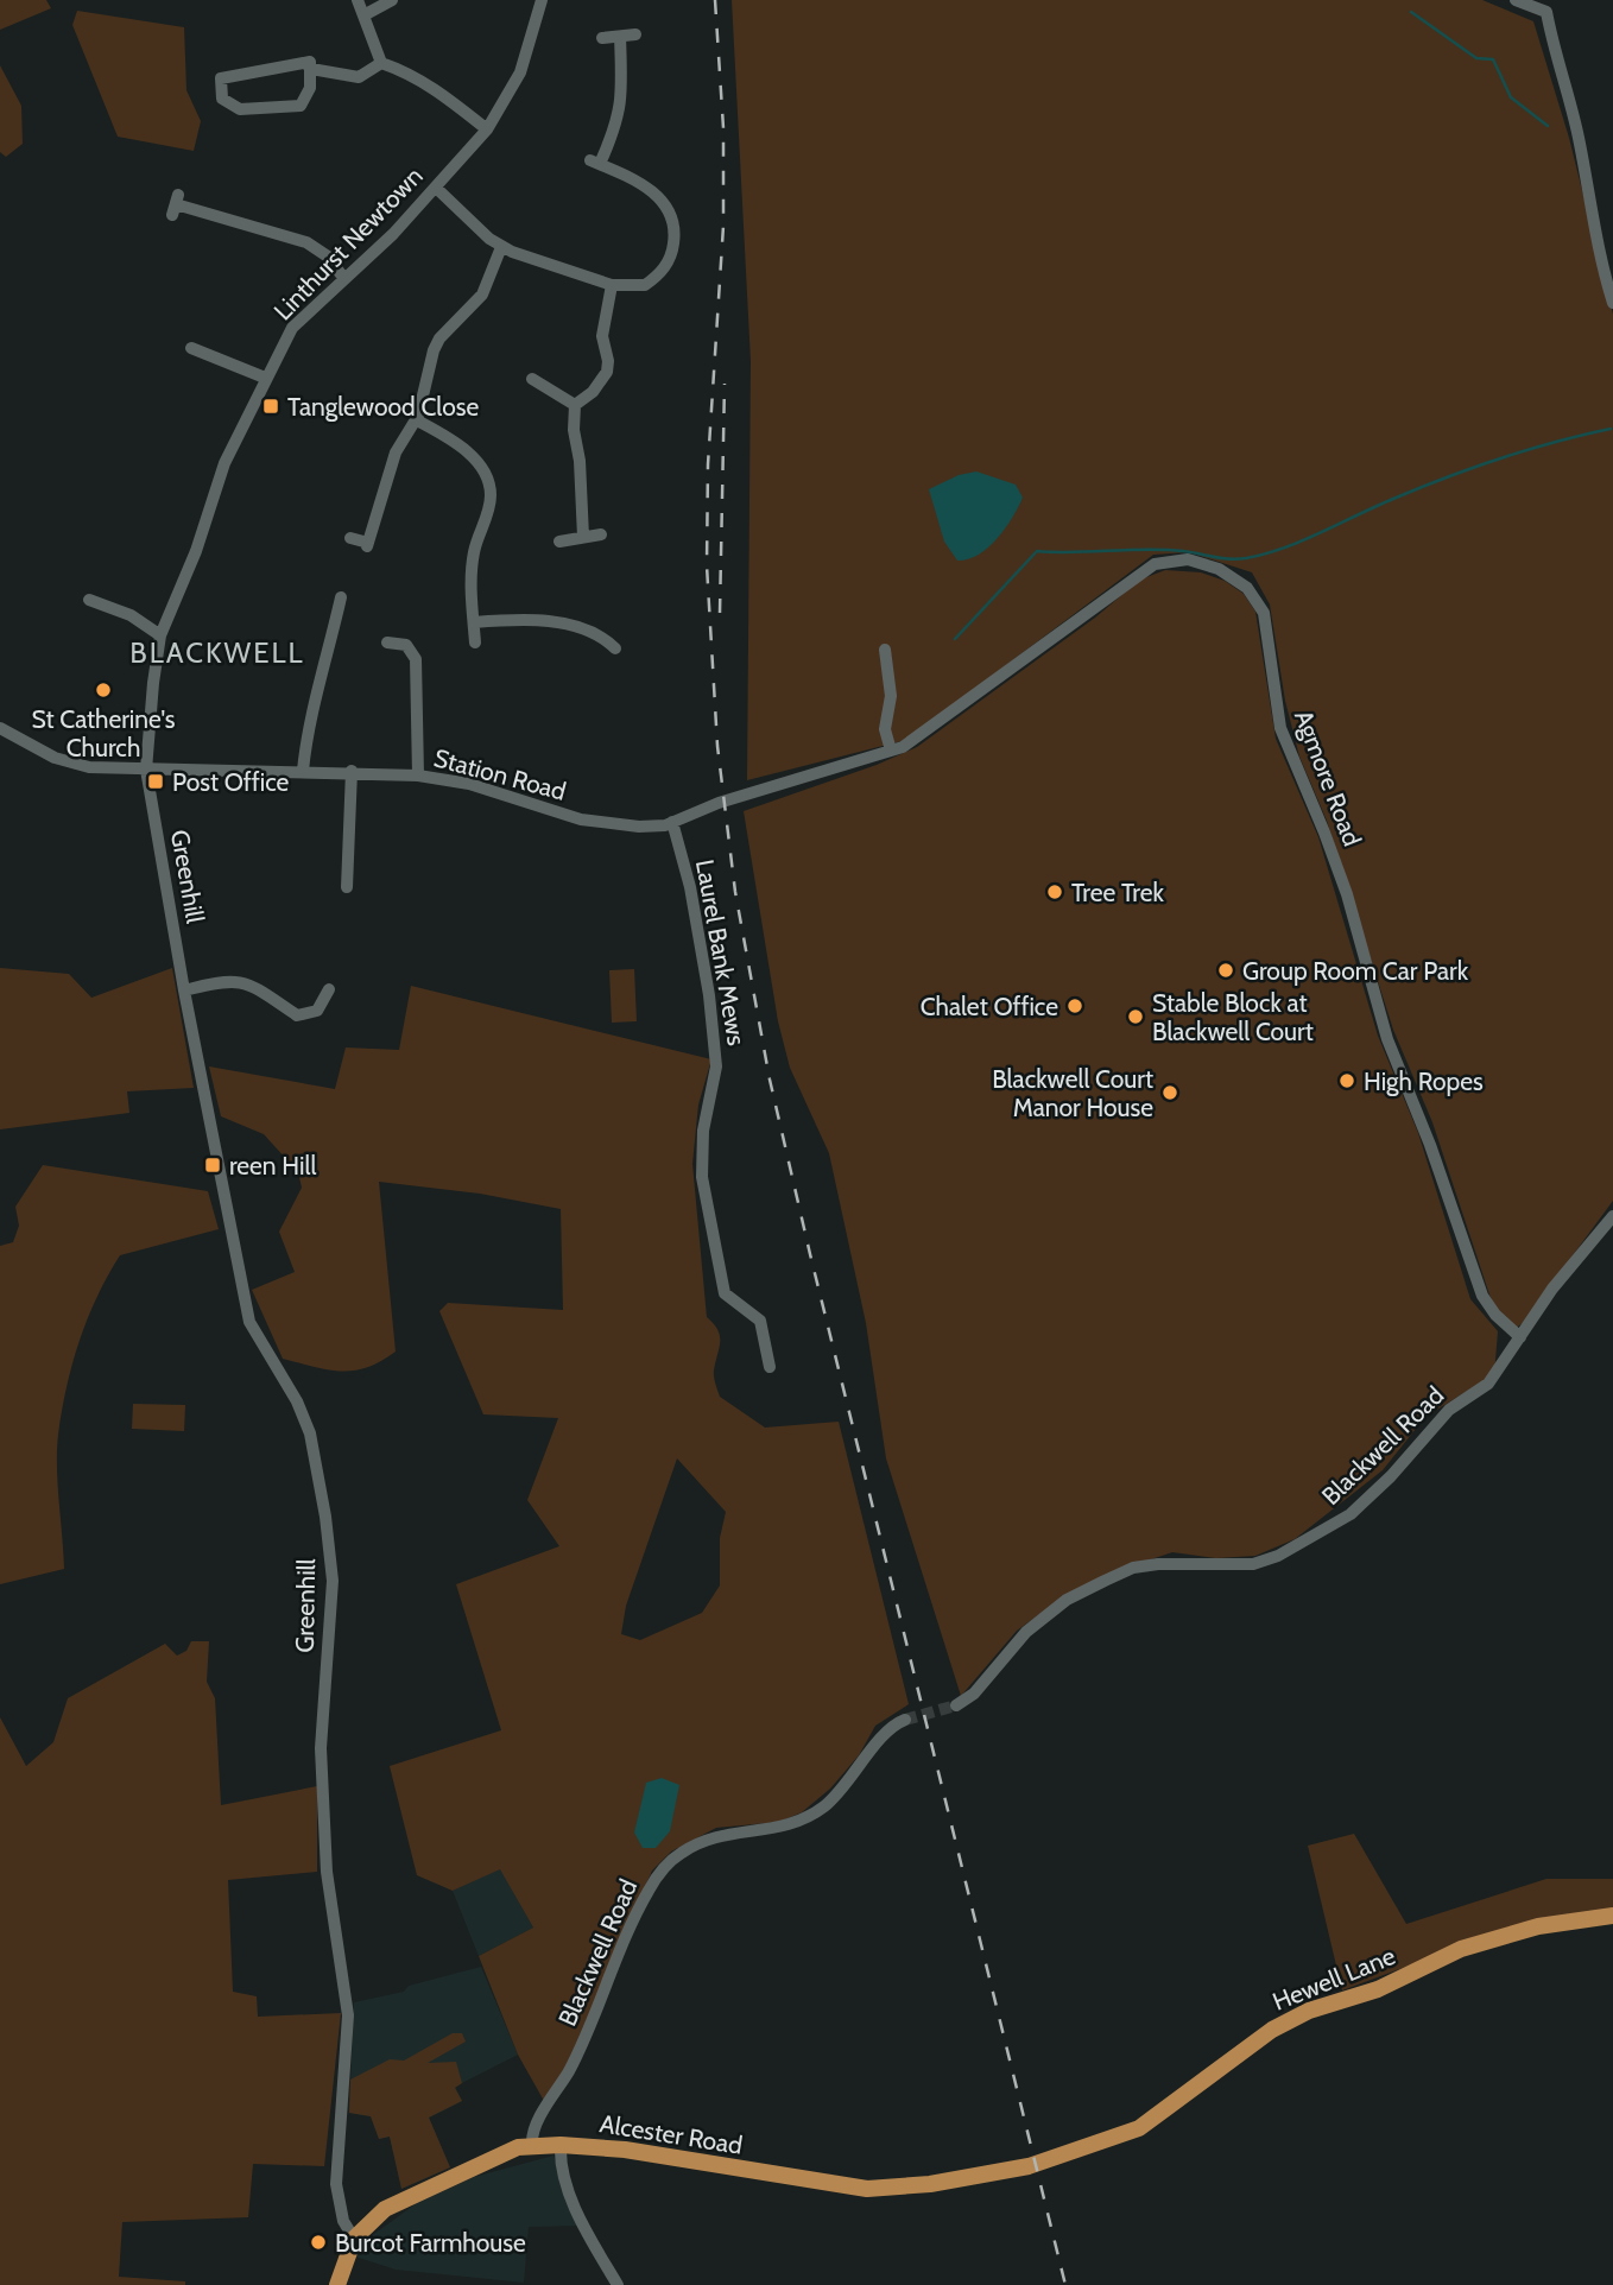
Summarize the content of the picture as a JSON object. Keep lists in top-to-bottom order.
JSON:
{
  "streets": {
    "main road": ["Hewell Lane", "Alcester Road"],
    "street": [
      "Linthurst Newtown",
      "Station Road",
      "Agmore Road",
      "Greenhill",
      "Laurel Bank Mews",
      "Blackwell Road"
    ]
  },
  "crossings": [
    ["Linthurst Newtown", "Station Road"],
    ["Linthurst Newtown", "Greenhill"],
    ["Station Road", "Agmore Road"],
    ["Station Road", "Greenhill"],
    ["Station Road", "Laurel Bank Mews"],
    ["Agmore Road", "Blackwell Road"],
    ["Greenhill", "Alcester Road"],
    ["Blackwell Road", "Alcester Road"],
    ["Hewell Lane", "Alcester Road"]
  ],
  "districts": ["BLACKWELL"],
  "places": {
    "transit": ["Tanglewood Close", "Post Office", "reen Hill"],
    "other": [
      "St Catherine's Church",
      "Tree Trek",
      "Group Room Car Park",
      "Chalet Office",
      "Stable Block at Blackwell Court",
      "High Ropes",
      "Blackwell Court Manor House",
      "Burcot Farmhouse"
    ]
  }
}
